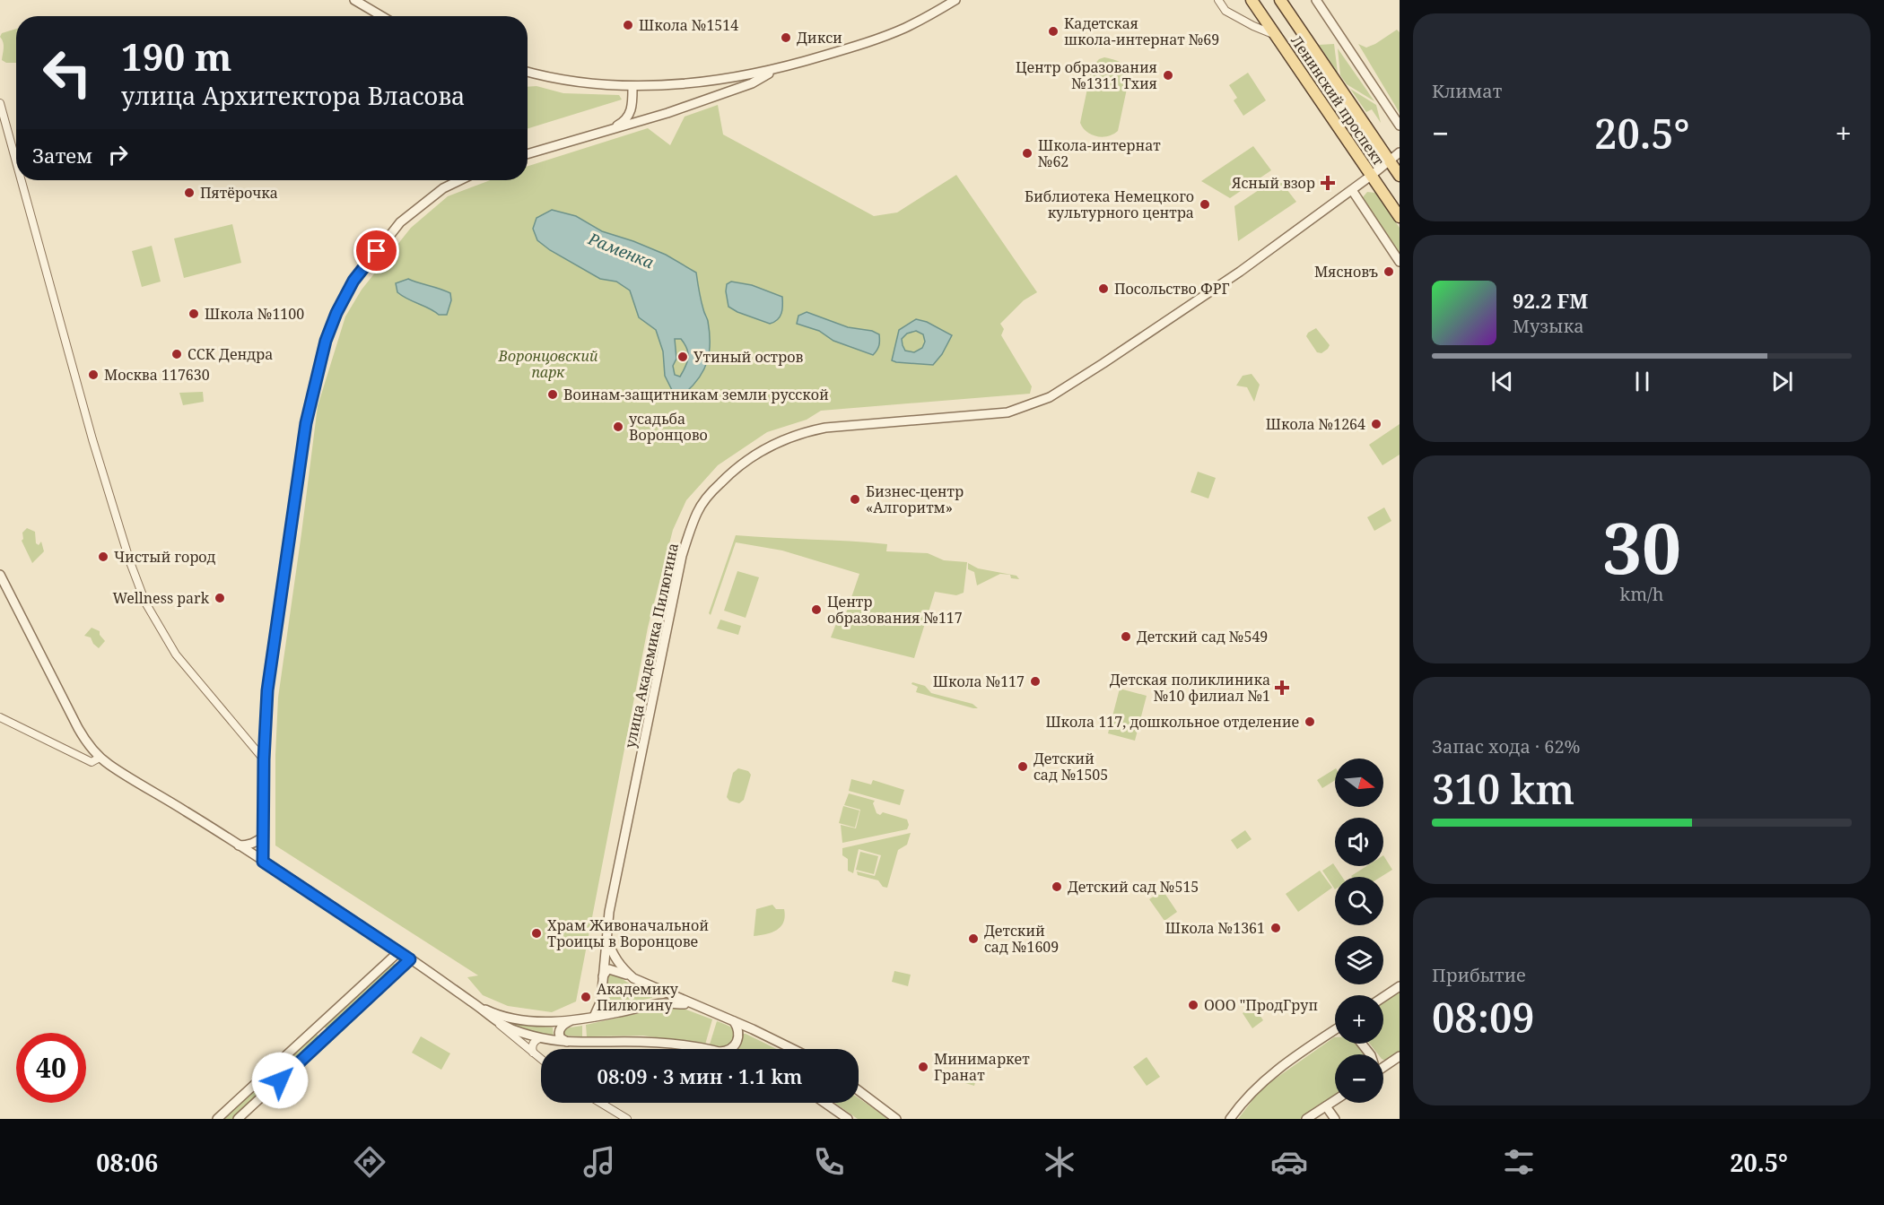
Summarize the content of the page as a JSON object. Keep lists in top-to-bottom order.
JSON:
{
  "streets": {
    "main road": ["Ленинский проспект"],
    "street": ["улица Академика Пилюгина"]
  },
  "crossings": [
    ["Ленинский проспект", "улица Академика Пилюгина"]
  ],
  "water": ["Раменка"],
  "parks": ["Воронцовский парк"],
  "places": {
    "other": [
      "Школа №1514",
      "Кадетская школа-интернат №69",
      "Дикси",
      "Центр образования №1311 Тхия",
      "Школа-интернат №62",
      "Пятёрочка",
      "Библиотека Немецкого культурного центра",
      "Мясновъ",
      "Посольство ФРГ",
      "Школа №1100",
      "ССК Дендра",
      "Утиный остров",
      "Москва 117630",
      "Воинам-защитникам земли русской",
      "Школа №1264",
      "усадьба Воронцово",
      "Бизнес-центр «Алгоритм»",
      "Чистый город",
      "Wellness park",
      "Центр образования №117",
      "Детский сад №549",
      "Школа №117",
      "Школа 117, дошкольное отделение",
      "Детский сад №1505",
      "Детский сад №515",
      "Школа №1361",
      "Храм Живоначальной Троицы в Воронцове",
      "Детский сад №1609",
      "Академику Пилюгину",
      "ООО \"ПродГруп",
      "Минимаркет Гранат"
    ],
    "health": ["Ясный взор", "Детская поликлиника №10 филиал №1"]
  },
  "north": "right",
  "page": {
    "tile": [
      "Климат",
      ["30", "km/h"],
      ["Запас хода · 62%", "310 km"],
      ["Прибытие", "08:09"]
    ],
    "turn": ["190 m", "улица Архитектора Власова"],
    "heat": ["−", "20.5°", "+"],
    "then": "Затем",
    "song": ["92.2 FM", "Музыка"],
    "map_buttons": ["+", "−"],
    "limit": "40",
    "trip": "08:09 · 3 мин · 1.1 km",
    "tabs": ["08:06", "20.5°"]
  }
}
